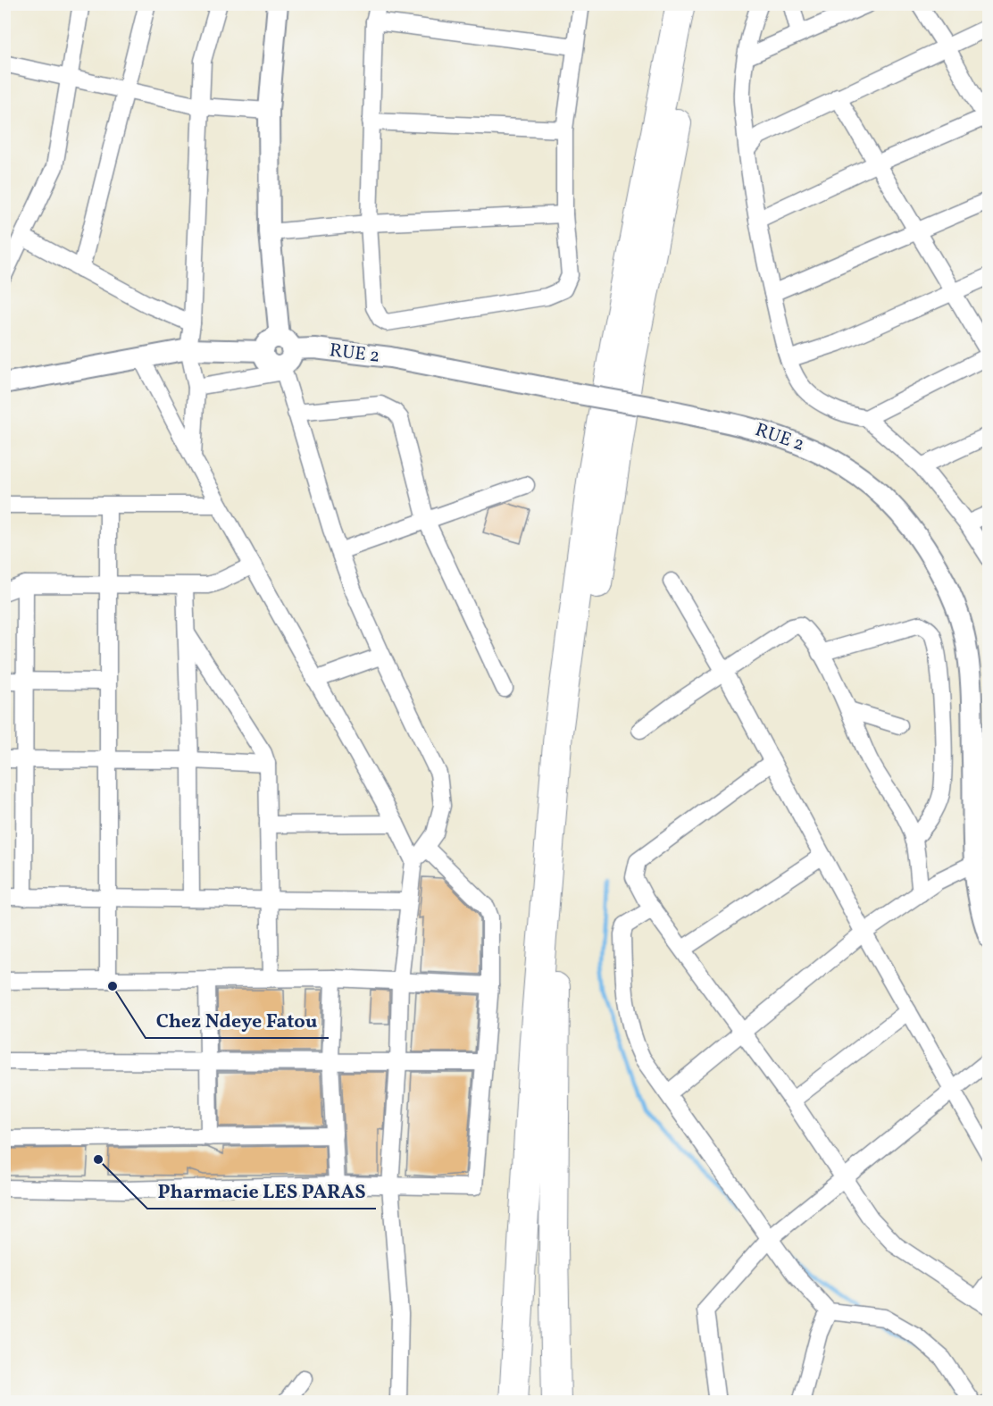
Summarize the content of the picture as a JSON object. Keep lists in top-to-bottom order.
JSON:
{
  "streets": {
    "street": ["RUE 2"]
  },
  "places": ["Chez Ndeye Fatou", "Pharmacie LES PARAS"]
}
